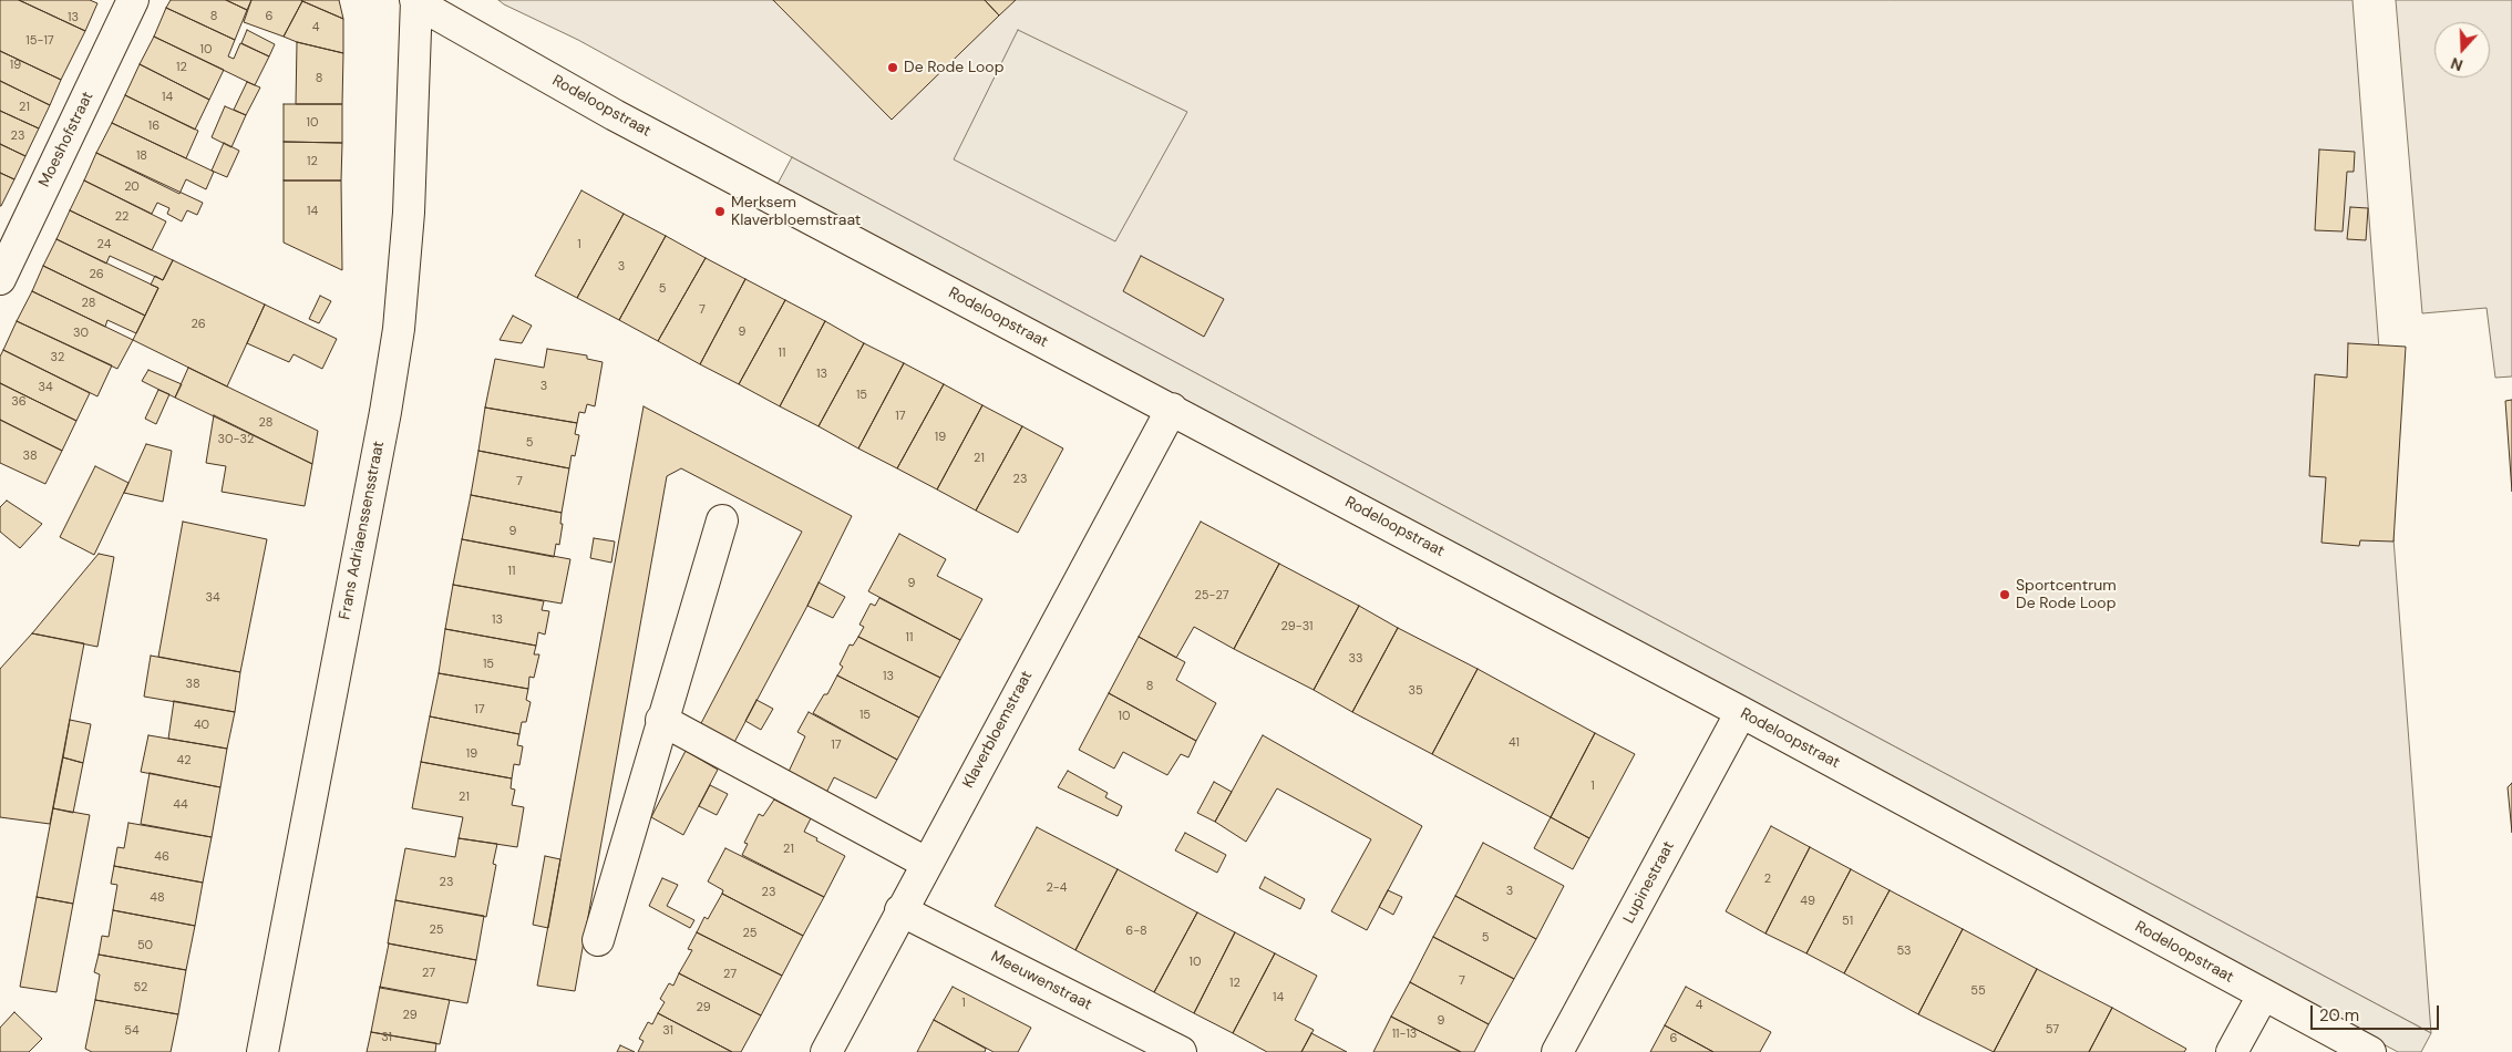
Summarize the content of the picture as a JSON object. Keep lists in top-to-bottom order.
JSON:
{
  "streets": {
    "street": [
      "Rodeloopstraat",
      "Moeshofstraat",
      "Frans Adriaenssensstraat",
      "Klaverbloemstraat",
      "Lupinestraat",
      "Meeuwenstraat"
    ]
  },
  "crossings": [
    ["Rodeloopstraat", "Frans Adriaenssensstraat"],
    ["Rodeloopstraat", "Klaverbloemstraat"],
    ["Rodeloopstraat", "Lupinestraat"],
    ["Klaverbloemstraat", "Meeuwenstraat"]
  ],
  "places": ["De Rode Loop", "Merksem Klaverbloemstraat", "Sportcentrum De Rode Loop"],
  "house_numbers": [
    "8",
    "6",
    "13",
    "4",
    "15-17",
    "10",
    "19",
    "12",
    "8",
    "14",
    "21",
    "10",
    "16",
    "23",
    "18",
    "12",
    "20",
    "14",
    "22",
    "24",
    "1",
    "3",
    "26",
    "5",
    "28",
    "7",
    "26",
    "9",
    "30",
    "11",
    "32",
    "13",
    "3",
    "34",
    "15",
    "36",
    "17",
    "28",
    "19",
    "30-32",
    "5",
    "38",
    "21",
    "23",
    "7",
    "9",
    "11",
    "9",
    "25-27",
    "34",
    "13",
    "29-31",
    "11",
    "33",
    "15",
    "13",
    "38",
    "8",
    "35",
    "17",
    "15",
    "10",
    "40",
    "41",
    "17",
    "19",
    "42",
    "1",
    "21",
    "44",
    "21",
    "46",
    "2",
    "23",
    "2-4",
    "3",
    "23",
    "48",
    "49",
    "51",
    "25",
    "6-8",
    "25",
    "5",
    "50",
    "53",
    "10",
    "27",
    "27",
    "7",
    "12",
    "52",
    "55",
    "14",
    "1",
    "4",
    "29",
    "29",
    "9",
    "57",
    "54",
    "31",
    "11-13",
    "31",
    "6"
  ],
  "scale_bar": "20 m",
  "north": "bottom"
}
